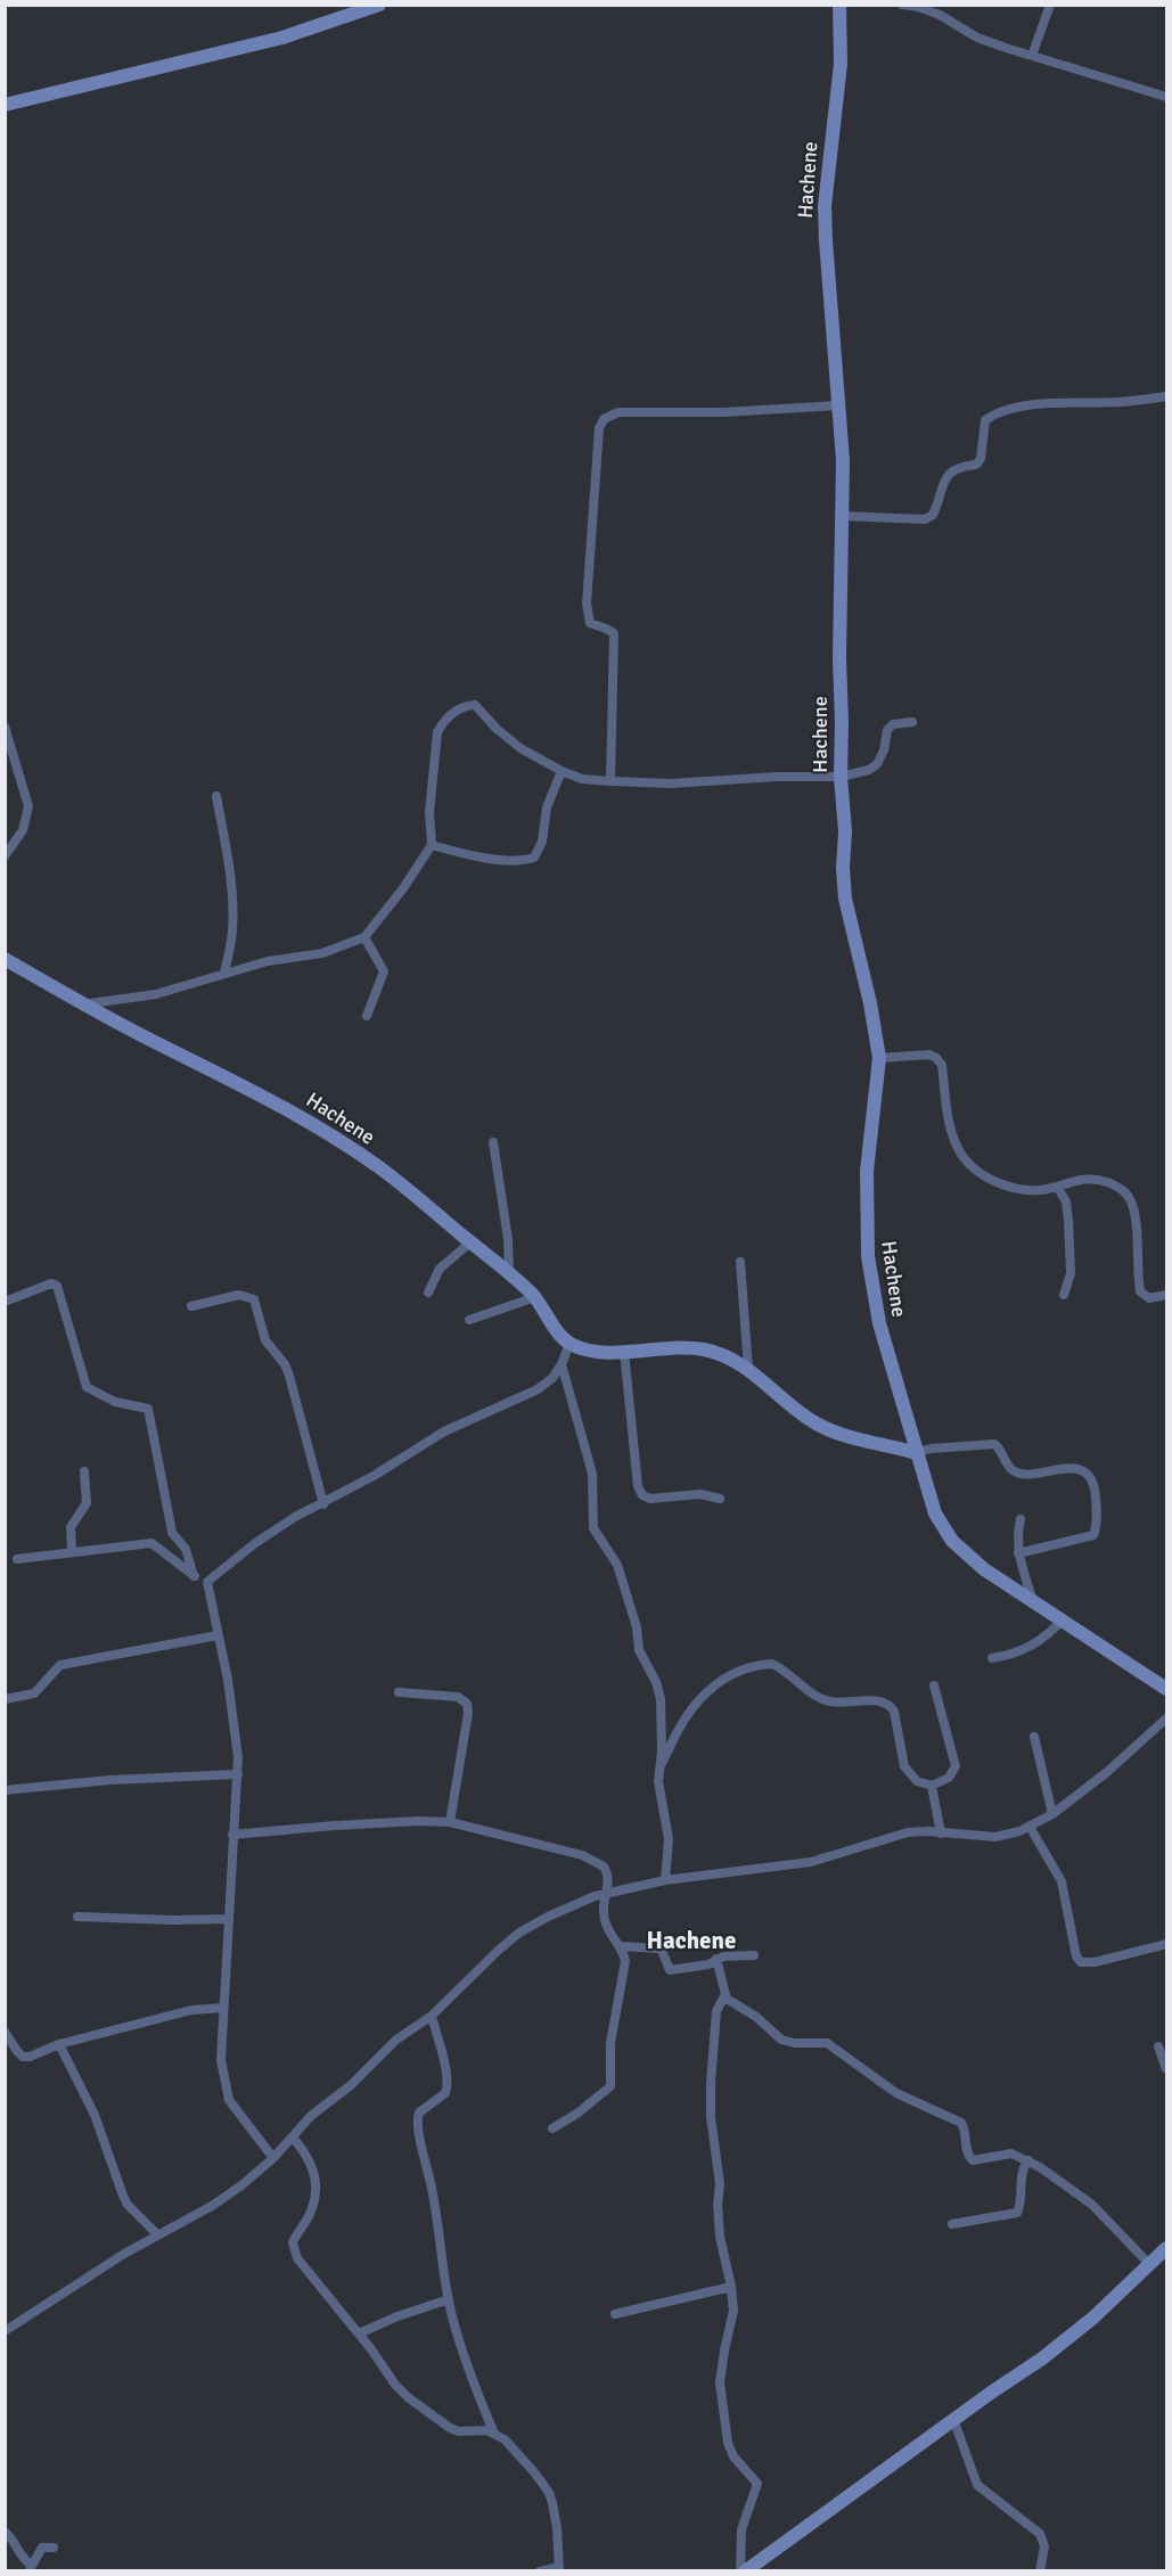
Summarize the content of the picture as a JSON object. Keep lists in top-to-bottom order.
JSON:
{
  "streets": {
    "street": ["Hachene"]
  },
  "districts": ["Hachene"]
}
